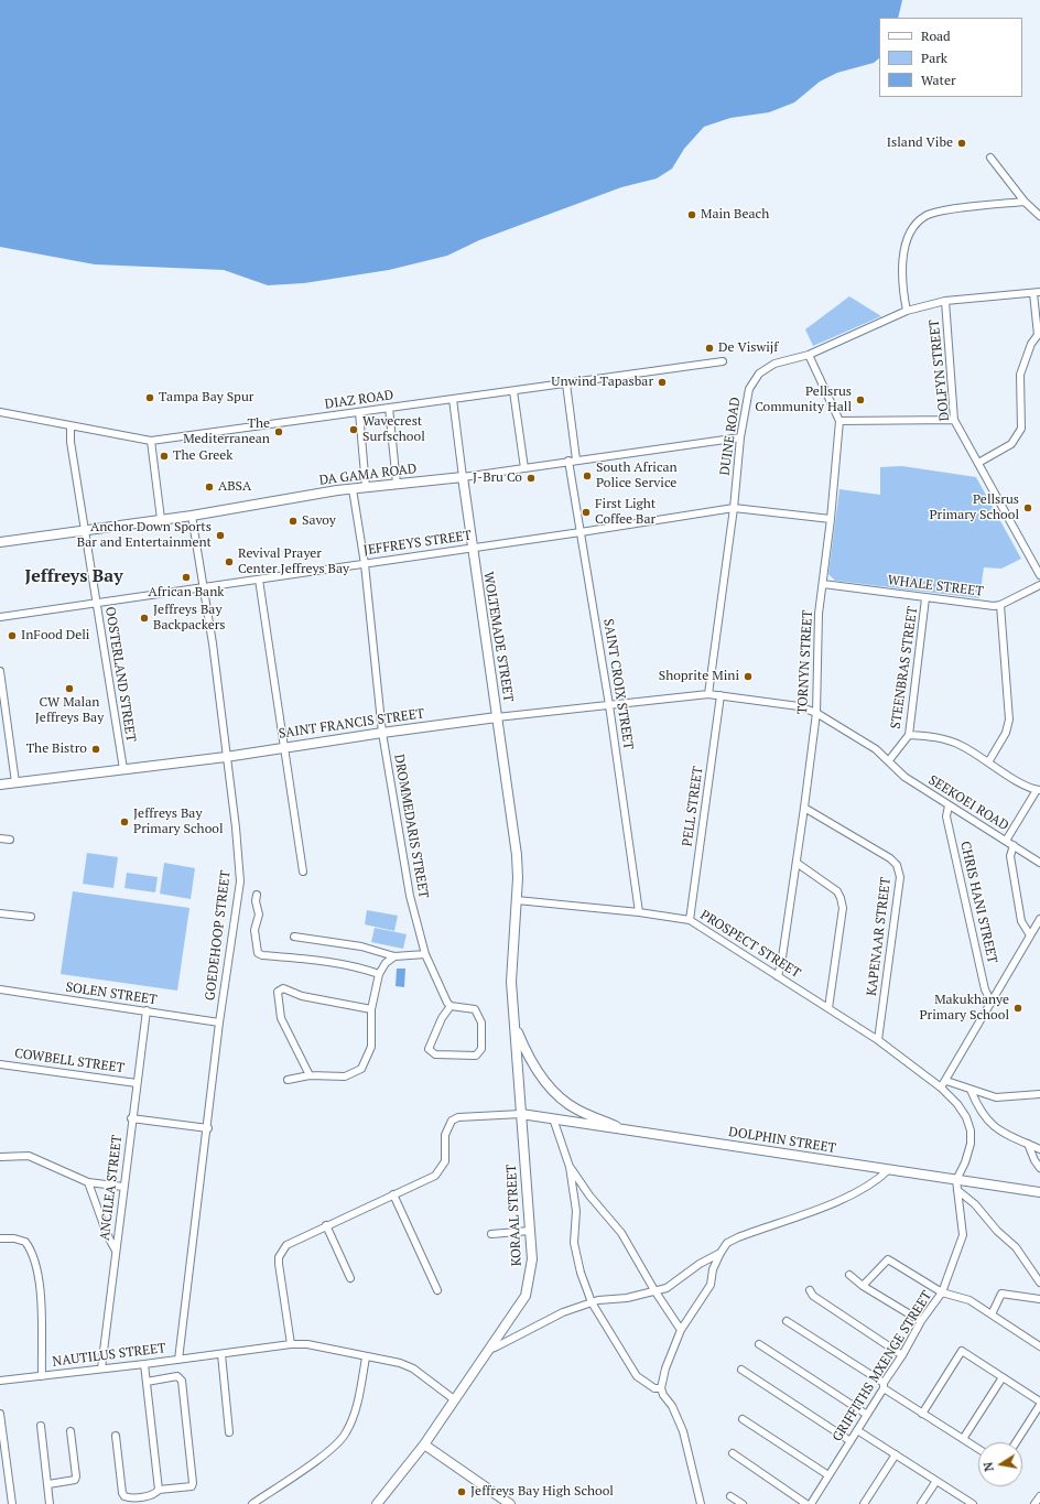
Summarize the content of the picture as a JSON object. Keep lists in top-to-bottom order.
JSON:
{
  "streets": {
    "street": [
      "DOLFYN STREET",
      "DIAZ ROAD",
      "DUINE ROAD",
      "DA GAMA ROAD",
      "JEFFREYS STREET",
      "WHALE STREET",
      "WOLTEMADE STREET",
      "TORNYN STREET",
      "STEENBRAS STREET",
      "OOSTERLAND STREET",
      "SAINT CROIX STREET",
      "SAINT FRANCIS STREET",
      "SEEKOEI ROAD",
      "PELL STREET",
      "DROMMEDARIS STREET",
      "CHRIS HANI STREET",
      "GOEDEHOOP STREET",
      "KAPENAAR STREET",
      "PROSPECT STREET",
      "SOLEN STREET",
      "COWBELL STREET",
      "DOLPHIN STREET",
      "ANCILEA STREET",
      "KORAAL STREET",
      "NAUTILUS STREET",
      "GRIFFITHS MXENGE STREET"
    ]
  },
  "crossings": [
    ["DOLFYN STREET", "DUINE ROAD"],
    ["DIAZ ROAD", "WOLTEMADE STREET"],
    ["DIAZ ROAD", "OOSTERLAND STREET"],
    ["DUINE ROAD", "DA GAMA ROAD"],
    ["DUINE ROAD", "JEFFREYS STREET"],
    ["DUINE ROAD", "SAINT FRANCIS STREET"],
    ["DA GAMA ROAD", "WOLTEMADE STREET"],
    ["DA GAMA ROAD", "OOSTERLAND STREET"],
    ["DA GAMA ROAD", "SAINT CROIX STREET"],
    ["DA GAMA ROAD", "DROMMEDARIS STREET"],
    ["DA GAMA ROAD", "GOEDEHOOP STREET"],
    ["JEFFREYS STREET", "WOLTEMADE STREET"],
    ["JEFFREYS STREET", "TORNYN STREET"],
    ["JEFFREYS STREET", "OOSTERLAND STREET"],
    ["JEFFREYS STREET", "SAINT CROIX STREET"],
    ["JEFFREYS STREET", "DROMMEDARIS STREET"],
    ["JEFFREYS STREET", "GOEDEHOOP STREET"],
    ["WHALE STREET", "TORNYN STREET"],
    ["WHALE STREET", "STEENBRAS STREET"],
    ["WOLTEMADE STREET", "SAINT FRANCIS STREET"],
    ["WOLTEMADE STREET", "KORAAL STREET"],
    ["TORNYN STREET", "SAINT FRANCIS STREET"],
    ["TORNYN STREET", "SEEKOEI ROAD"],
    ["TORNYN STREET", "KAPENAAR STREET"],
    ["TORNYN STREET", "PROSPECT STREET"],
    ["STEENBRAS STREET", "SEEKOEI ROAD"],
    ["OOSTERLAND STREET", "SAINT FRANCIS STREET"],
    ["SAINT CROIX STREET", "SAINT FRANCIS STREET"],
    ["SAINT CROIX STREET", "PROSPECT STREET"],
    ["SAINT FRANCIS STREET", "SEEKOEI ROAD"],
    ["SAINT FRANCIS STREET", "PELL STREET"],
    ["SAINT FRANCIS STREET", "DROMMEDARIS STREET"],
    ["SAINT FRANCIS STREET", "GOEDEHOOP STREET"],
    ["SEEKOEI ROAD", "CHRIS HANI STREET"],
    ["PELL STREET", "PROSPECT STREET"],
    ["GOEDEHOOP STREET", "SOLEN STREET"],
    ["GOEDEHOOP STREET", "NAUTILUS STREET"],
    ["KAPENAAR STREET", "PROSPECT STREET"],
    ["PROSPECT STREET", "DOLPHIN STREET"],
    ["PROSPECT STREET", "KORAAL STREET"],
    ["SOLEN STREET", "ANCILEA STREET"],
    ["COWBELL STREET", "ANCILEA STREET"],
    ["DOLPHIN STREET", "KORAAL STREET"],
    ["ANCILEA STREET", "NAUTILUS STREET"],
    ["KORAAL STREET", "NAUTILUS STREET"]
  ],
  "districts": ["Jeffreys Bay"],
  "places": [
    "Island Vibe",
    "Main Beach",
    "De Viswijf",
    "Unwind Tapasbar",
    "Tampa Bay Spur",
    "Pellsrus Community Hall",
    "Wavecrest Surfschool",
    "The Mediterranean",
    "The Greek",
    "South African Police Service",
    "J-Bru Co",
    "ABSA",
    "Pellsrus Primary School",
    "First Light Coffee Bar",
    "Savoy",
    "Anchor Down Sports Bar and Entertainment",
    "Revival Prayer Center Jeffreys Bay",
    "African Bank",
    "Jeffreys Bay Backpackers",
    "InFood Deli",
    "Shoprite Mini",
    "CW Malan Jeffreys Bay",
    "The Bistro",
    "Jeffreys Bay Primary School",
    "Makukhanye Primary School",
    "Jeffreys Bay High School"
  ],
  "legend": ["Road", "Park", "Water"],
  "north": "left"
}
